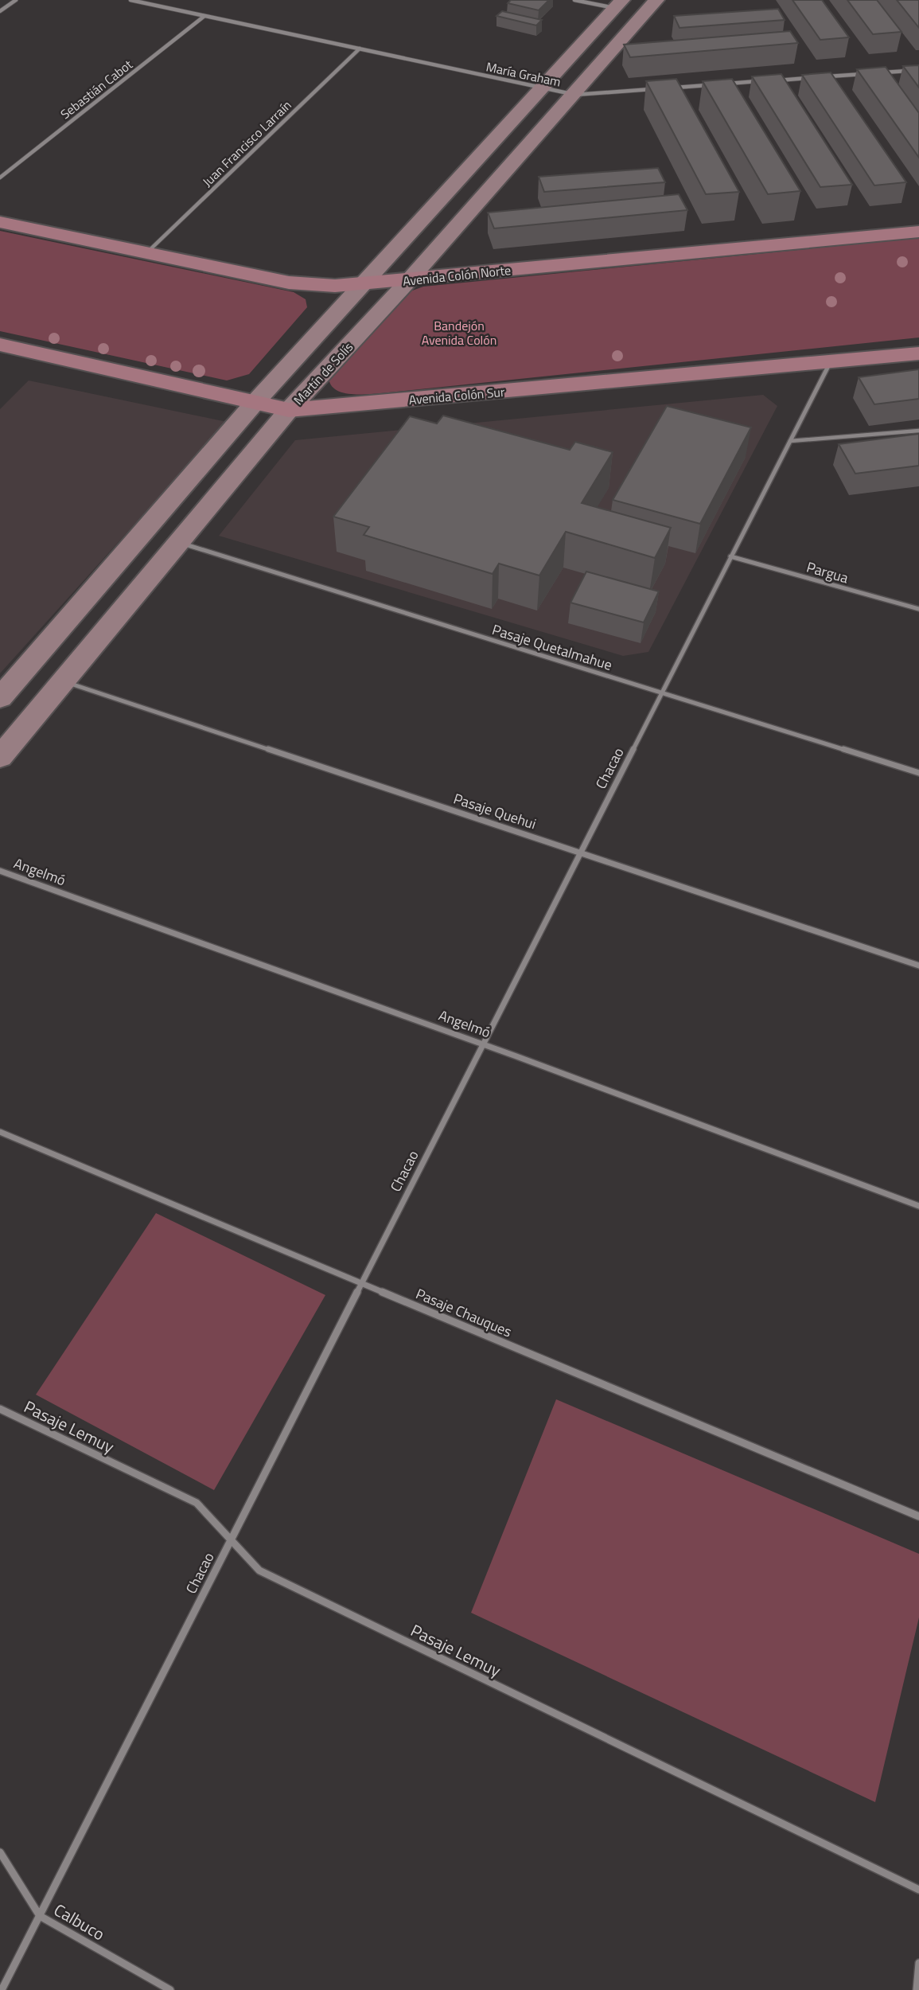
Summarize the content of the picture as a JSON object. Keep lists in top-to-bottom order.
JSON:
{
  "streets": {
    "main road": ["Avenida Colón Norte", "Avenida Colón Sur"],
    "street": [
      "María Graham",
      "Sebastián Cabot",
      "Juan Francisco Larraín",
      "Martín de Solís",
      "Pargua",
      "Pasaje Quetalmahue",
      "Chacao",
      "Pasaje Quehui",
      "Angelmó",
      "Pasaje Chauques",
      "Pasaje Lemuy",
      "Calbuco"
    ]
  },
  "crossings": [
    ["María Graham", "Sebastián Cabot"],
    ["María Graham", "Juan Francisco Larraín"],
    ["María Graham", "Martín de Solís"],
    ["Juan Francisco Larraín", "Avenida Colón Norte"],
    ["Avenida Colón Norte", "Martín de Solís"],
    ["Martín de Solís", "Avenida Colón Sur"],
    ["Martín de Solís", "Pasaje Quetalmahue"],
    ["Martín de Solís", "Pasaje Quehui"],
    ["Avenida Colón Sur", "Chacao"],
    ["Pargua", "Chacao"],
    ["Pasaje Quetalmahue", "Chacao"],
    ["Chacao", "Pasaje Quehui"],
    ["Chacao", "Angelmó"],
    ["Chacao", "Pasaje Chauques"],
    ["Chacao", "Pasaje Lemuy"],
    ["Chacao", "Calbuco"]
  ],
  "parks": ["Bandejón Avenida Colón"]
}
